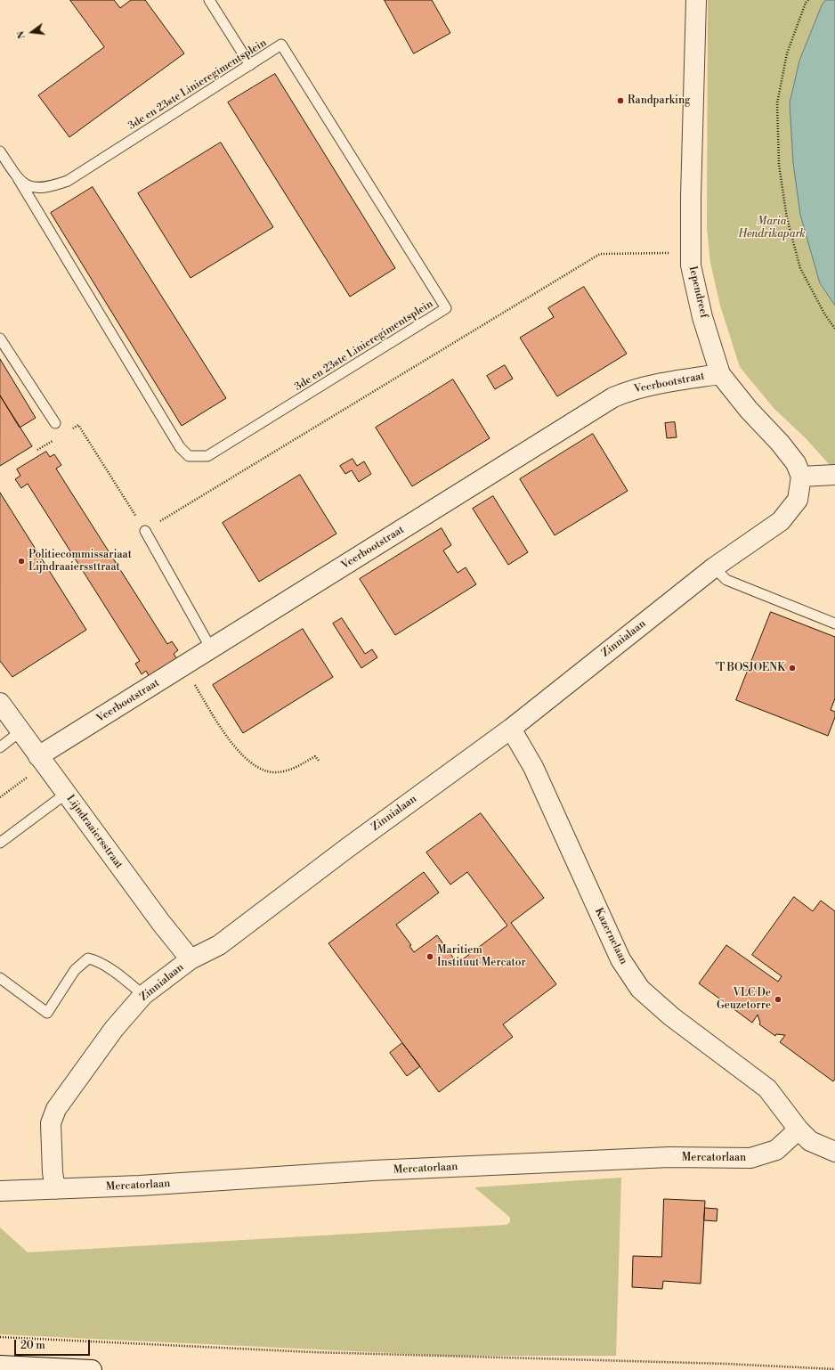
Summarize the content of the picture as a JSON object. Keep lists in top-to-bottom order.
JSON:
{
  "streets": {
    "street": [
      "Iependreef",
      "Veerbootstraat",
      "Zinnialaan",
      "Lijndraaiersstraat",
      "Kazernelaan",
      "Mercatorlaan"
    ],
    "lane": ["3de en 23ste Linieregimentsplein"]
  },
  "crossings": [
    ["Iependreef", "Veerbootstraat"],
    ["Iependreef", "Zinnialaan"],
    ["Veerbootstraat", "Lijndraaiersstraat"],
    ["Zinnialaan", "Lijndraaiersstraat"],
    ["Zinnialaan", "Kazernelaan"],
    ["Zinnialaan", "Mercatorlaan"],
    ["Kazernelaan", "Mercatorlaan"]
  ],
  "parks": ["Maria Hendrikapark"],
  "places": [
    "Randparking",
    "Politiecommissariaat Lijndraaierssttraat",
    "'T BOSJOENK",
    "Maritiem Instituut Mercator",
    "VLC De Geuzetorre"
  ],
  "scale_bar": "20 m",
  "north": "left"
}
